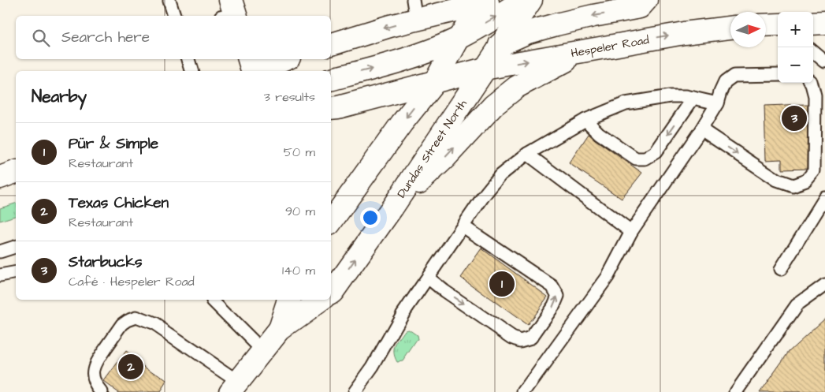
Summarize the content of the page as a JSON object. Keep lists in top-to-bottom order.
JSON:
{
  "streets": {
    "main road": ["Hespeler Road", "Dundas Street North"]
  },
  "crossings": [
    ["Hespeler Road", "Dundas Street North"]
  ],
  "north": "right",
  "page": {
    "map_buttons": ["+", "−"],
    "search": "Search here",
    "heading": ["Nearby", "3 results"],
    "pins": ["3", "1", "2"],
    "list": [
      {
        "mark": "1",
        "name": "Pür & Simple",
        "note": "Restaurant",
        "value": "50 m"
      },
      {
        "mark": "2",
        "name": "Texas Chicken",
        "note": "Restaurant",
        "value": "90 m"
      },
      {
        "mark": "3",
        "name": "Starbucks",
        "note": "Café · Hespeler Road",
        "value": "140 m"
      }
    ]
  }
}
